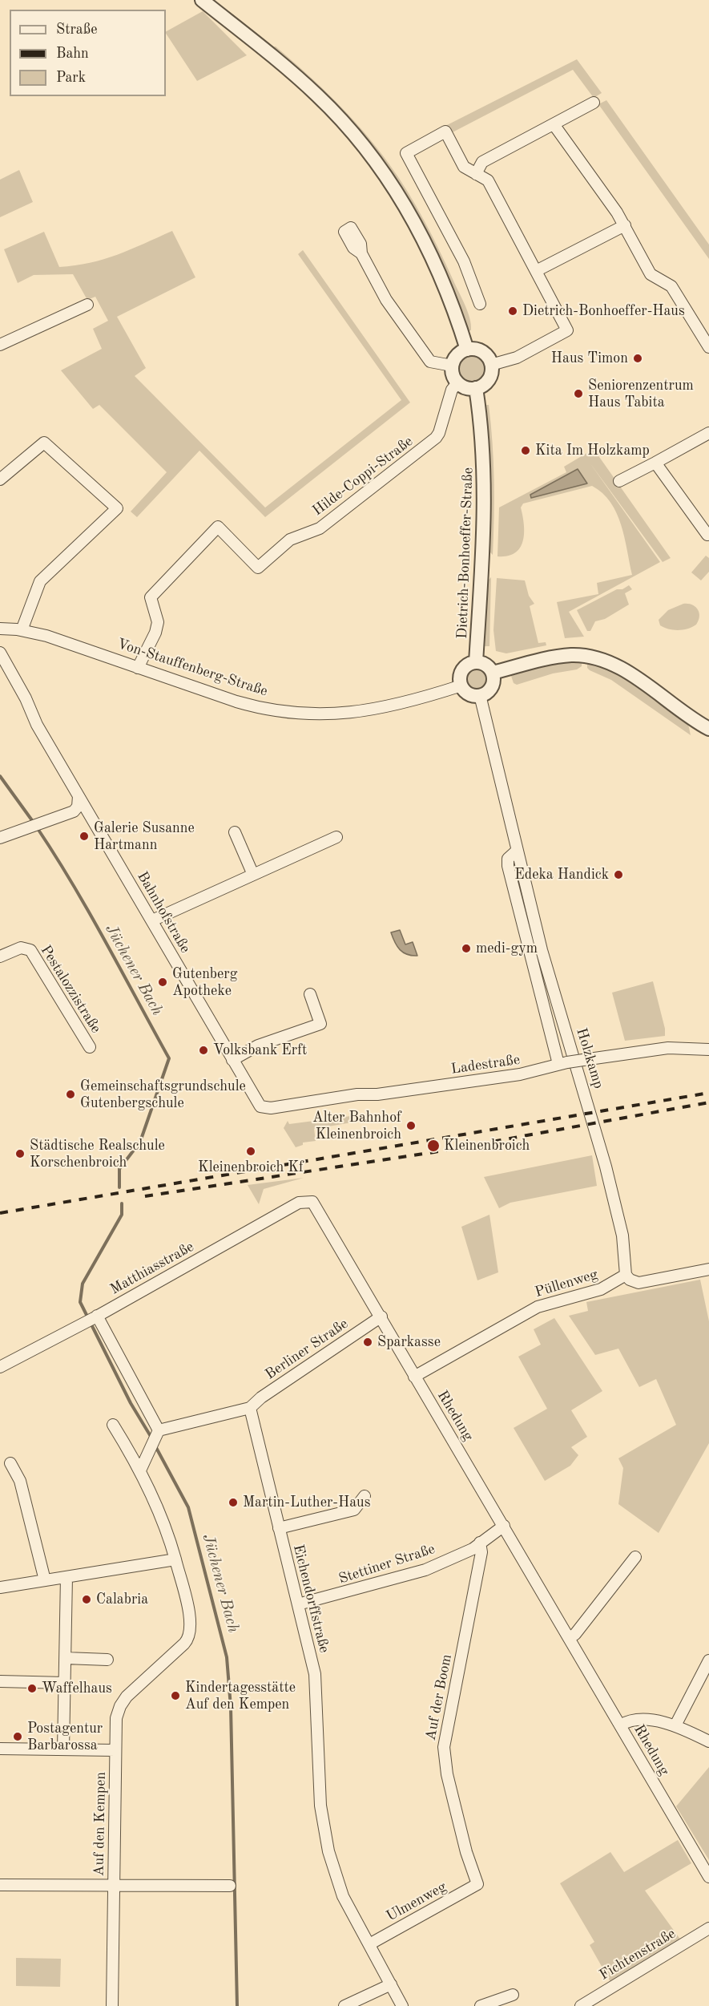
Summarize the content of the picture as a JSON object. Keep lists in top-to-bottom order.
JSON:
{
  "streets": {
    "street": [
      "Hilde-Coppi-Straße",
      "Dietrich-Bonhoeffer-Straße",
      "Von-Stauffenberg-Straße",
      "Bahnhofstraße",
      "Pestalozzistraße",
      "Holzkamp",
      "Ladestraße",
      "Matthiasstraße",
      "Püllenweg",
      "Berliner Straße",
      "Rhedung",
      "Stettiner Straße",
      "Eichendorffstraße",
      "Auf der Boom",
      "Auf den Kempen",
      "Ulmenweg",
      "Fichtenstraße"
    ]
  },
  "crossings": [
    ["Hilde-Coppi-Straße", "Dietrich-Bonhoeffer-Straße"],
    ["Hilde-Coppi-Straße", "Von-Stauffenberg-Straße"],
    ["Dietrich-Bonhoeffer-Straße", "Von-Stauffenberg-Straße"],
    ["Dietrich-Bonhoeffer-Straße", "Holzkamp"],
    ["Von-Stauffenberg-Straße", "Holzkamp"],
    ["Bahnhofstraße", "Ladestraße"],
    ["Holzkamp", "Ladestraße"],
    ["Holzkamp", "Püllenweg"],
    ["Matthiasstraße", "Rhedung"],
    ["Püllenweg", "Rhedung"],
    ["Berliner Straße", "Rhedung"],
    ["Berliner Straße", "Eichendorffstraße"],
    ["Rhedung", "Stettiner Straße"],
    ["Stettiner Straße", "Eichendorffstraße"],
    ["Stettiner Straße", "Auf der Boom"],
    ["Eichendorffstraße", "Ulmenweg"],
    ["Auf der Boom", "Ulmenweg"]
  ],
  "water": ["Jüchener Bach"],
  "places": [
    "Dietrich-Bonhoeffer-Haus",
    "Haus Timon",
    "Seniorenzentrum Haus Tabita",
    "Kita Im Holzkamp",
    "Galerie Susanne Hartmann",
    "Edeka Handick",
    "medi-gym",
    "Gutenberg Apotheke",
    "Volksbank Erft",
    "Gemeinschaftsgrundschule Gutenbergschule",
    "Alter Bahnhof Kleinenbroich",
    "Kleinenbroich",
    "Kleinenbroich Kf",
    "Städtische Realschule Korschenbroich",
    "Sparkasse",
    "Martin-Luther-Haus",
    "Calabria",
    "Waffelhaus",
    "Kindertagesstätte Auf den Kempen",
    "Postagentur Barbarossa"
  ],
  "legend": ["Straße", "Bahn", "Park"]
}
